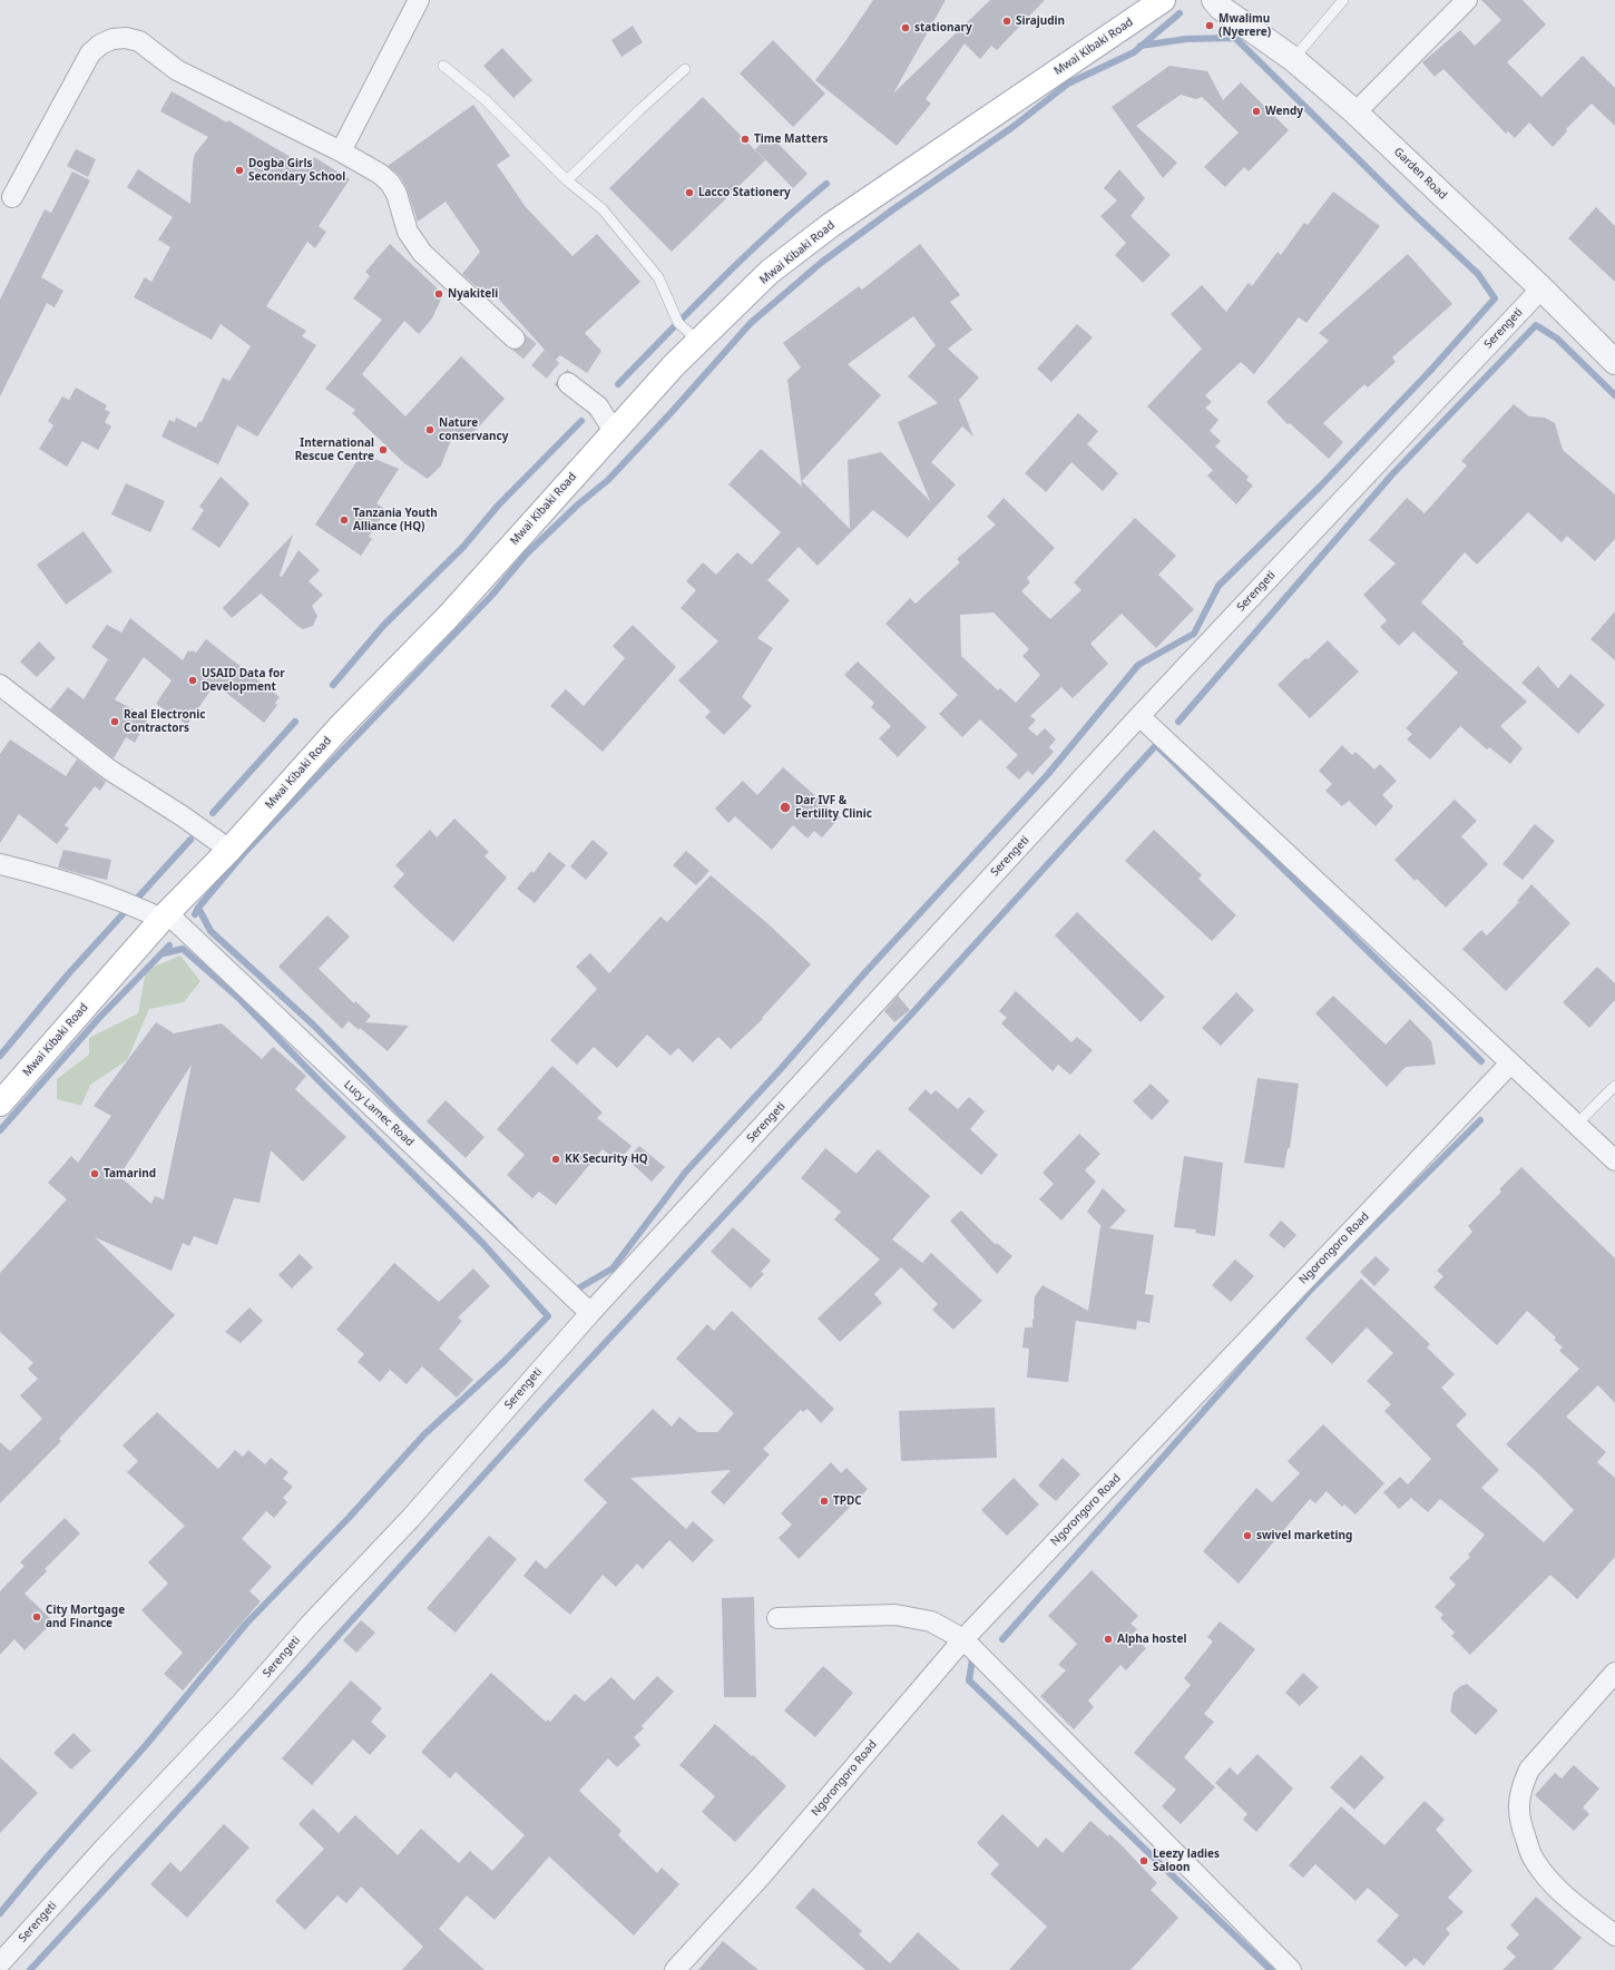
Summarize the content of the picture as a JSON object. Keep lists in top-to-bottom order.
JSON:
{
  "streets": {
    "main road": ["Mwai Kibaki Road"],
    "street": [
      "Garden Road",
      "Serengeti",
      "Lucy Lamec Road",
      "Ngorongoro Road"
    ]
  },
  "crossings": [
    ["Mwai Kibaki Road", "Lucy Lamec Road"],
    ["Garden Road", "Serengeti"],
    ["Serengeti", "Lucy Lamec Road"]
  ],
  "places": [
    "Sirajudin",
    "Mwalimu (Nyerere)",
    "stationary",
    "Wendy",
    "Time Matters",
    "Dogba Girls Secondary School",
    "Lacco Stationery",
    "Nyakiteli",
    "Nature conservancy",
    "International Rescue Centre",
    "Tanzania Youth Alliance (HQ)",
    "USAID Data for Development",
    "Real Electronic Contractors",
    "Dar IVF & Fertility Clinic",
    "KK Security HQ",
    "Tamarind",
    "TPDC",
    "swivel marketing",
    "City Mortgage and Finance",
    "Alpha hostel",
    "Leezy ladies Saloon"
  ]
}
